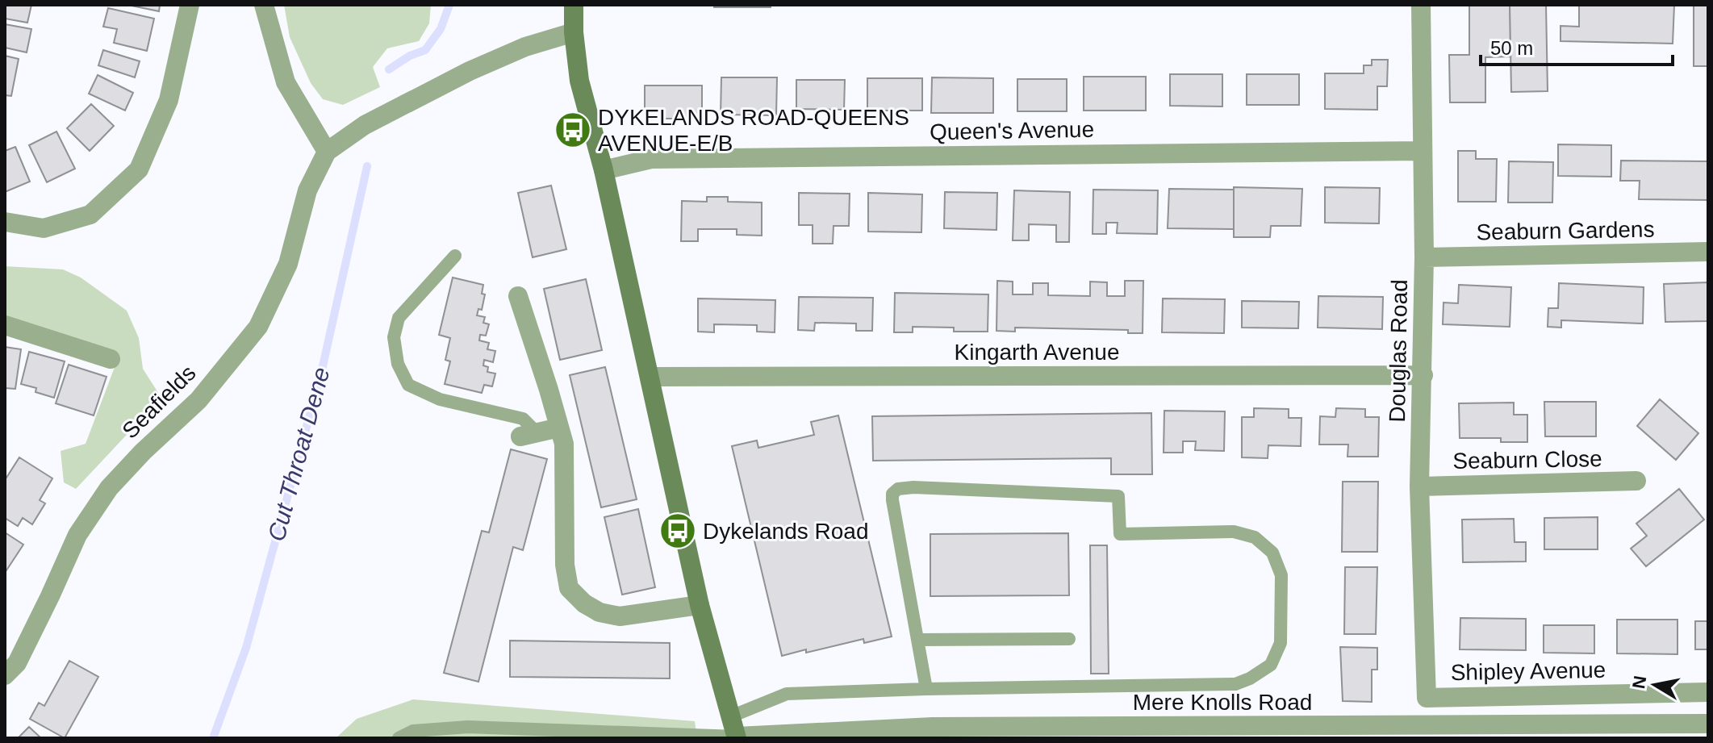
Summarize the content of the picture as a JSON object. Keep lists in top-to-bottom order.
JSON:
{
  "streets": {
    "street": [
      "Queen's Avenue",
      "Seaburn Gardens",
      "Douglas Road",
      "Kingarth Avenue",
      "Seafields",
      "Seaburn Close",
      "Shipley Avenue",
      "Mere Knolls Road"
    ]
  },
  "crossings": [
    ["Queen's Avenue", "Douglas Road"],
    ["Seaburn Gardens", "Douglas Road"],
    ["Douglas Road", "Kingarth Avenue"],
    ["Douglas Road", "Seaburn Close"],
    ["Douglas Road", "Shipley Avenue"]
  ],
  "water": ["Cut Throat Dene"],
  "places": {
    "bus stop": ["DYKELANDS ROAD-QUEENS AVENUE-E/B", "Dykelands Road"]
  },
  "scale_bar": "50 m",
  "north": "left"
}
